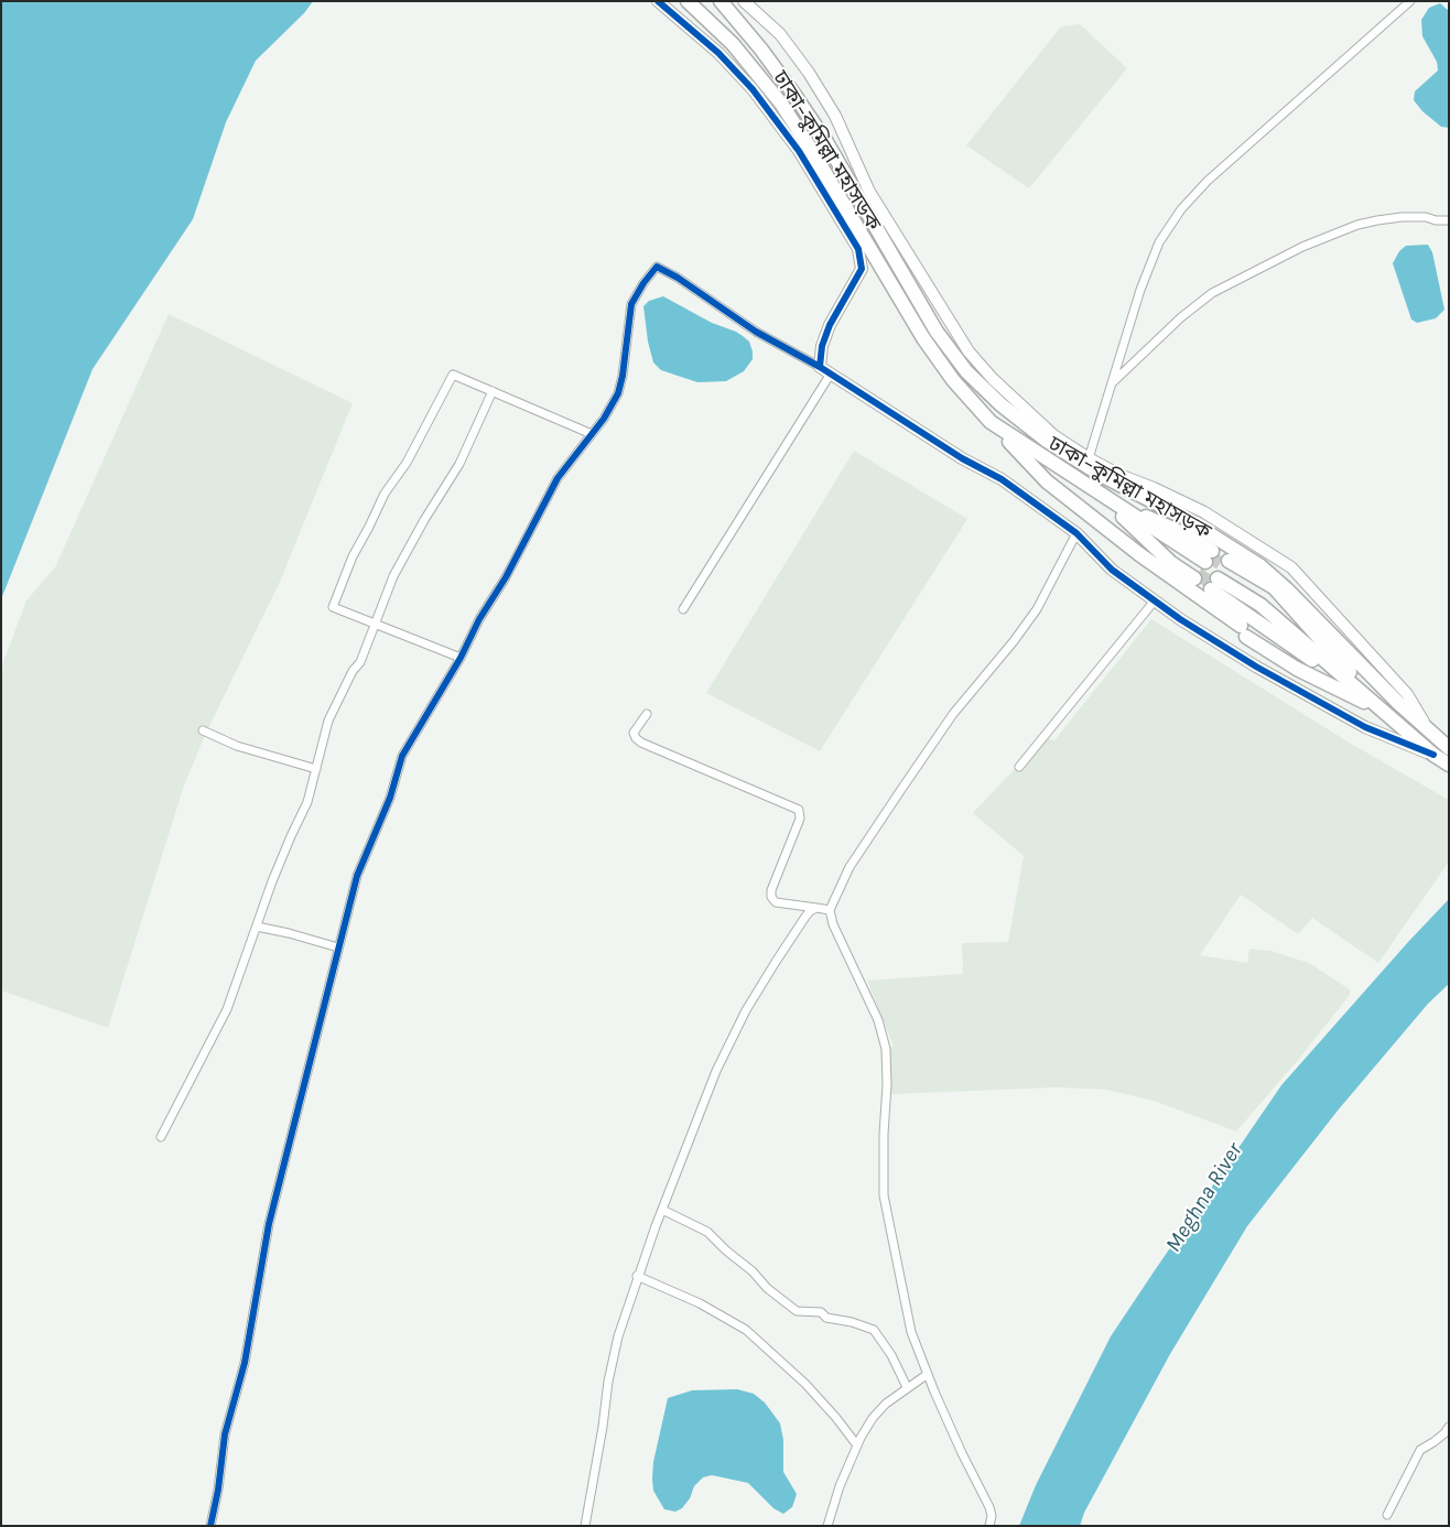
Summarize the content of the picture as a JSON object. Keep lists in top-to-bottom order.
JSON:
{
  "streets": {
    "highway": ["ঢাকা–কুমিল্লা মহাসড়ক"]
  },
  "water": ["Meghna River"]
}
